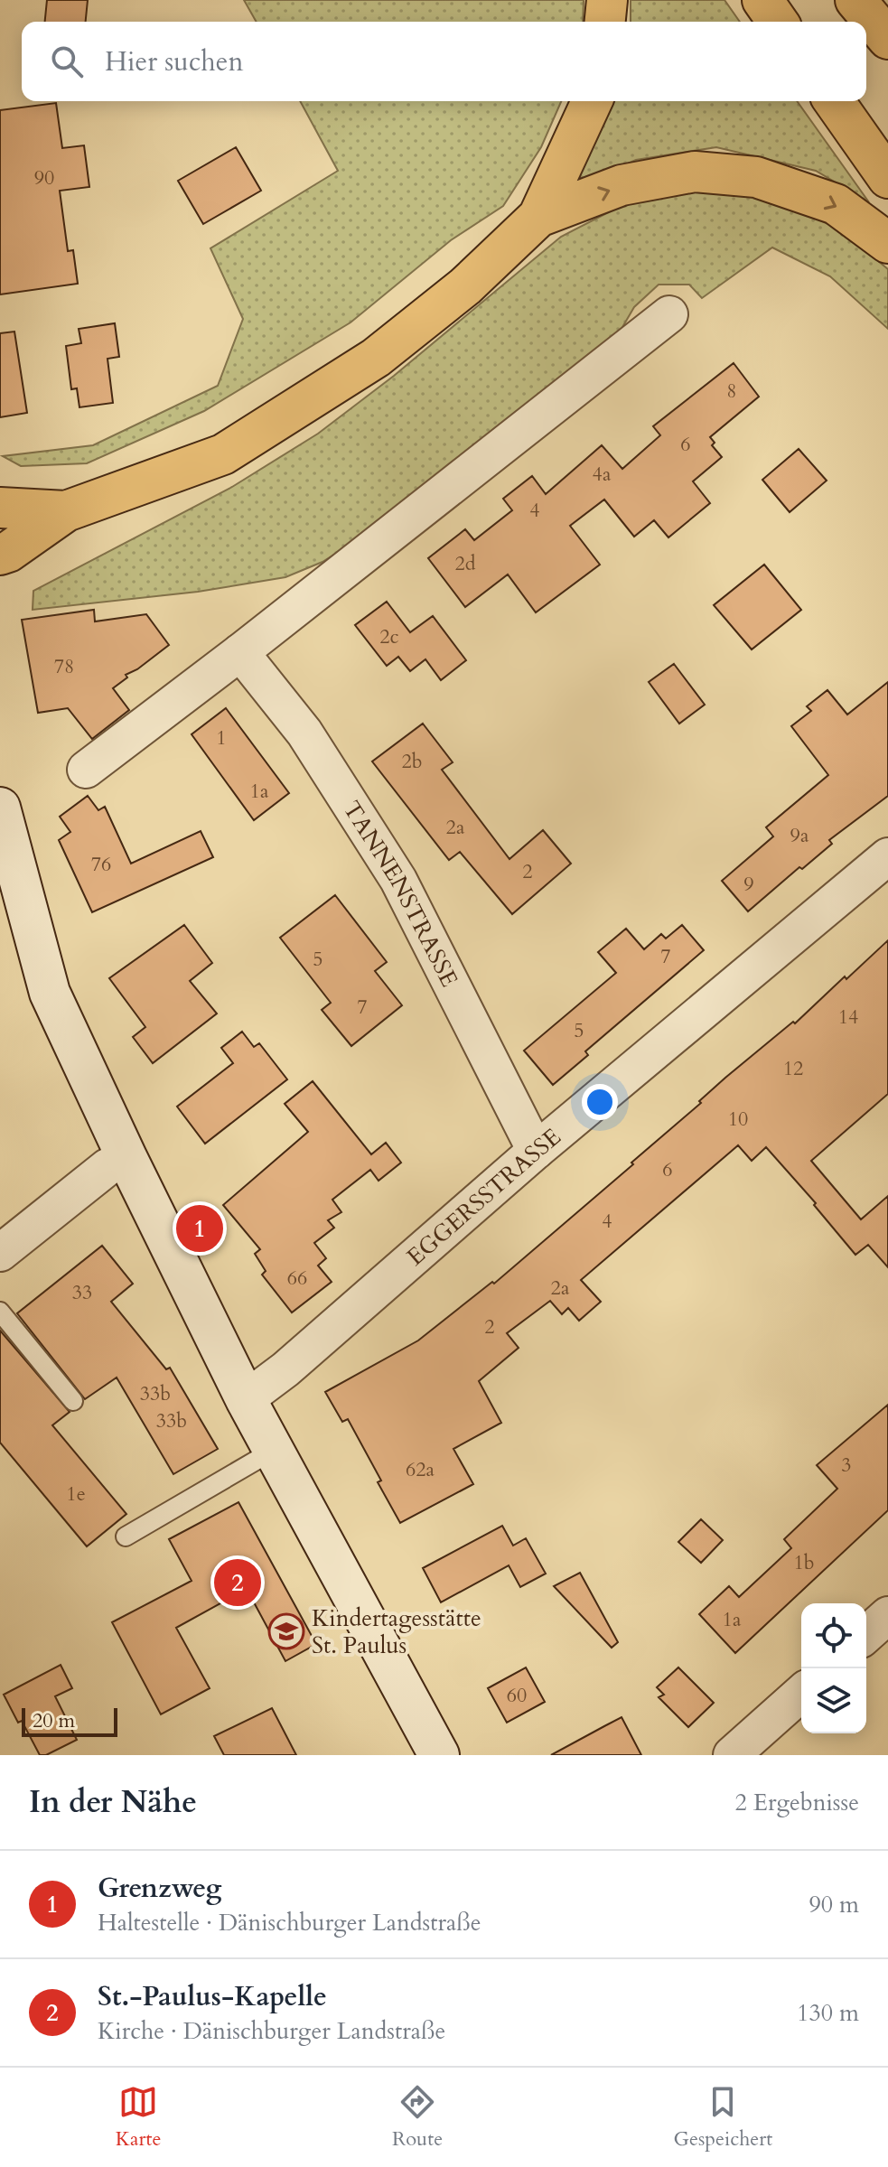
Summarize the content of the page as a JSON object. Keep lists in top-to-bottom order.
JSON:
{
  "streets": {
    "street": ["TANNENSTRASSE", "EGGERSSTRASSE"]
  },
  "crossings": [
    ["TANNENSTRASSE", "EGGERSSTRASSE"]
  ],
  "places": {
    "school or university": ["Kindertagesstätte St. Paulus"]
  },
  "house_numbers": [
    "90",
    "8",
    "6",
    "4a",
    "4",
    "2d",
    "2c",
    "78",
    "1",
    "2b",
    "1a",
    "2a",
    "9a",
    "76",
    "2",
    "9",
    "7",
    "5",
    "7",
    "14",
    "5",
    "12",
    "10",
    "6",
    "4",
    "66",
    "2a",
    "33",
    "2",
    "33b",
    "33b",
    "3",
    "62a",
    "1e",
    "1b",
    "1a",
    "60"
  ],
  "scale_bar": "20 m",
  "page": {
    "search": "Hier suchen",
    "pins": ["1", "2"],
    "scale": "20 m",
    "heading": ["In der Nähe", "2 Ergebnisse"],
    "list": [
      {
        "mark": "1",
        "name": "Grenzweg",
        "note": "Haltestelle · Dänischburger Landstraße",
        "value": "90 m"
      },
      {
        "mark": "2",
        "name": "St.-Paulus-Kapelle",
        "note": "Kirche · Dänischburger Landstraße",
        "value": "130 m"
      }
    ],
    "nav": ["Karte", "Route", "Gespeichert"]
  }
}
